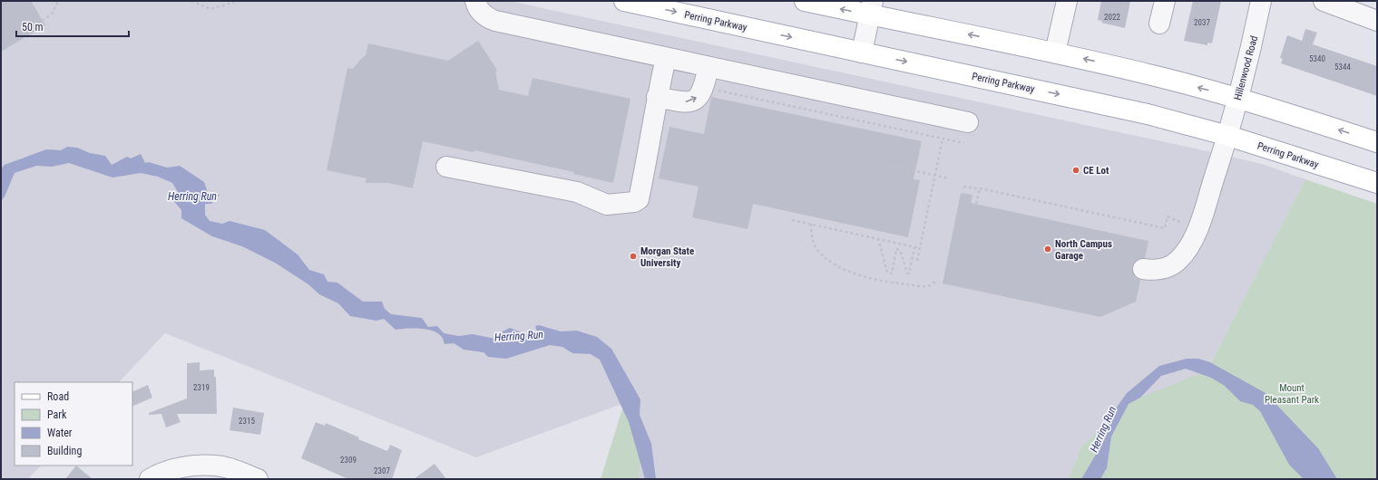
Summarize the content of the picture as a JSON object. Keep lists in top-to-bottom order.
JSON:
{
  "streets": {
    "main road": ["Perring Parkway"],
    "street": ["Hillenwood Road"]
  },
  "crossings": [
    ["Perring Parkway", "Hillenwood Road"]
  ],
  "water": ["Herring Run"],
  "parks": ["Mount Pleasant Park"],
  "places": ["CE Lot", "North Campus Garage", "Morgan State University"],
  "house_numbers": [
    "2022",
    "2037",
    "5340",
    "5344",
    "2319",
    "2315",
    "2309",
    "2307"
  ],
  "legend": [
    "Road",
    "Park",
    "Water",
    "Building"
  ],
  "scale_bar": "50 m"
}
